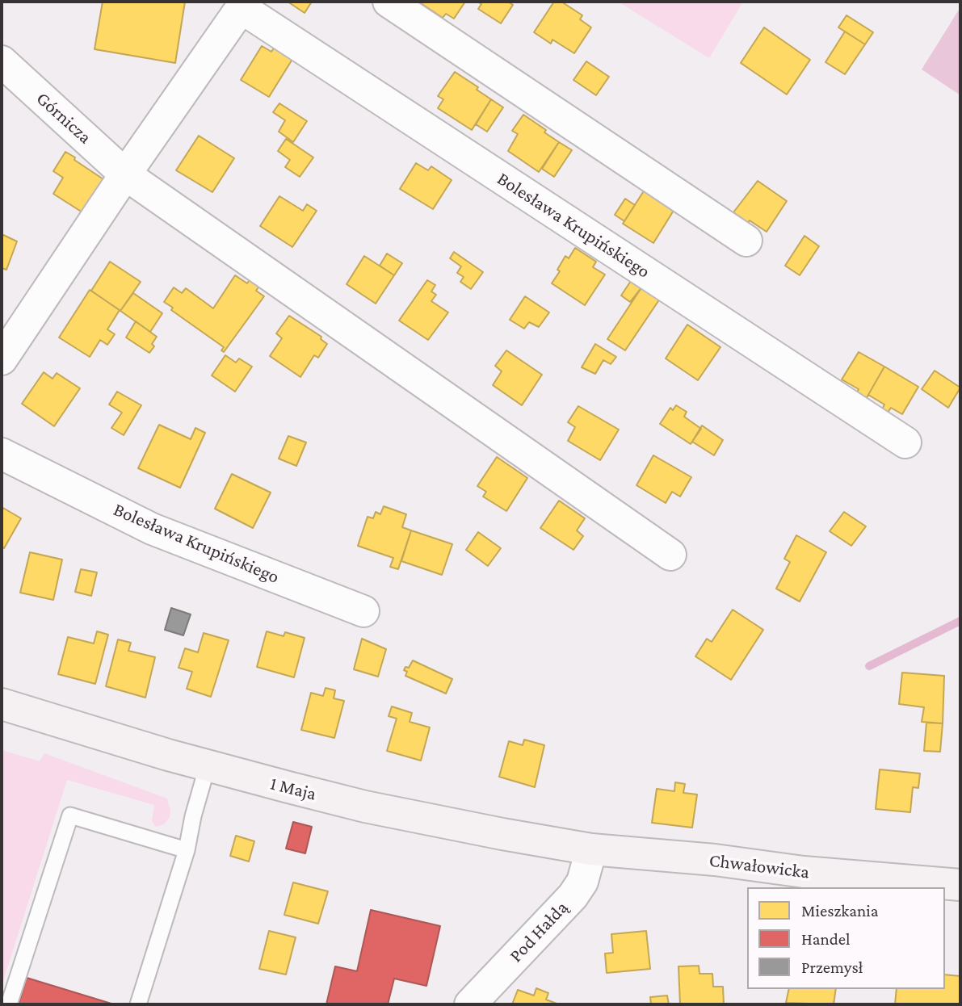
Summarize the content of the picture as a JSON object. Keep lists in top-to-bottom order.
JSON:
{
  "streets": {
    "main road": ["1 Maja", "Chwałowicka"],
    "street": ["Górnicza", "Bolesława Krupińskiego", "Pod Hałdą"]
  },
  "crossings": [
    ["Górnicza", "Bolesława Krupińskiego"],
    ["1 Maja", "Chwałowicka"],
    ["1 Maja", "Pod Hałdą"],
    ["Chwałowicka", "Pod Hałdą"]
  ],
  "legend": ["Mieszkania", "Handel", "Przemysł"]
}
